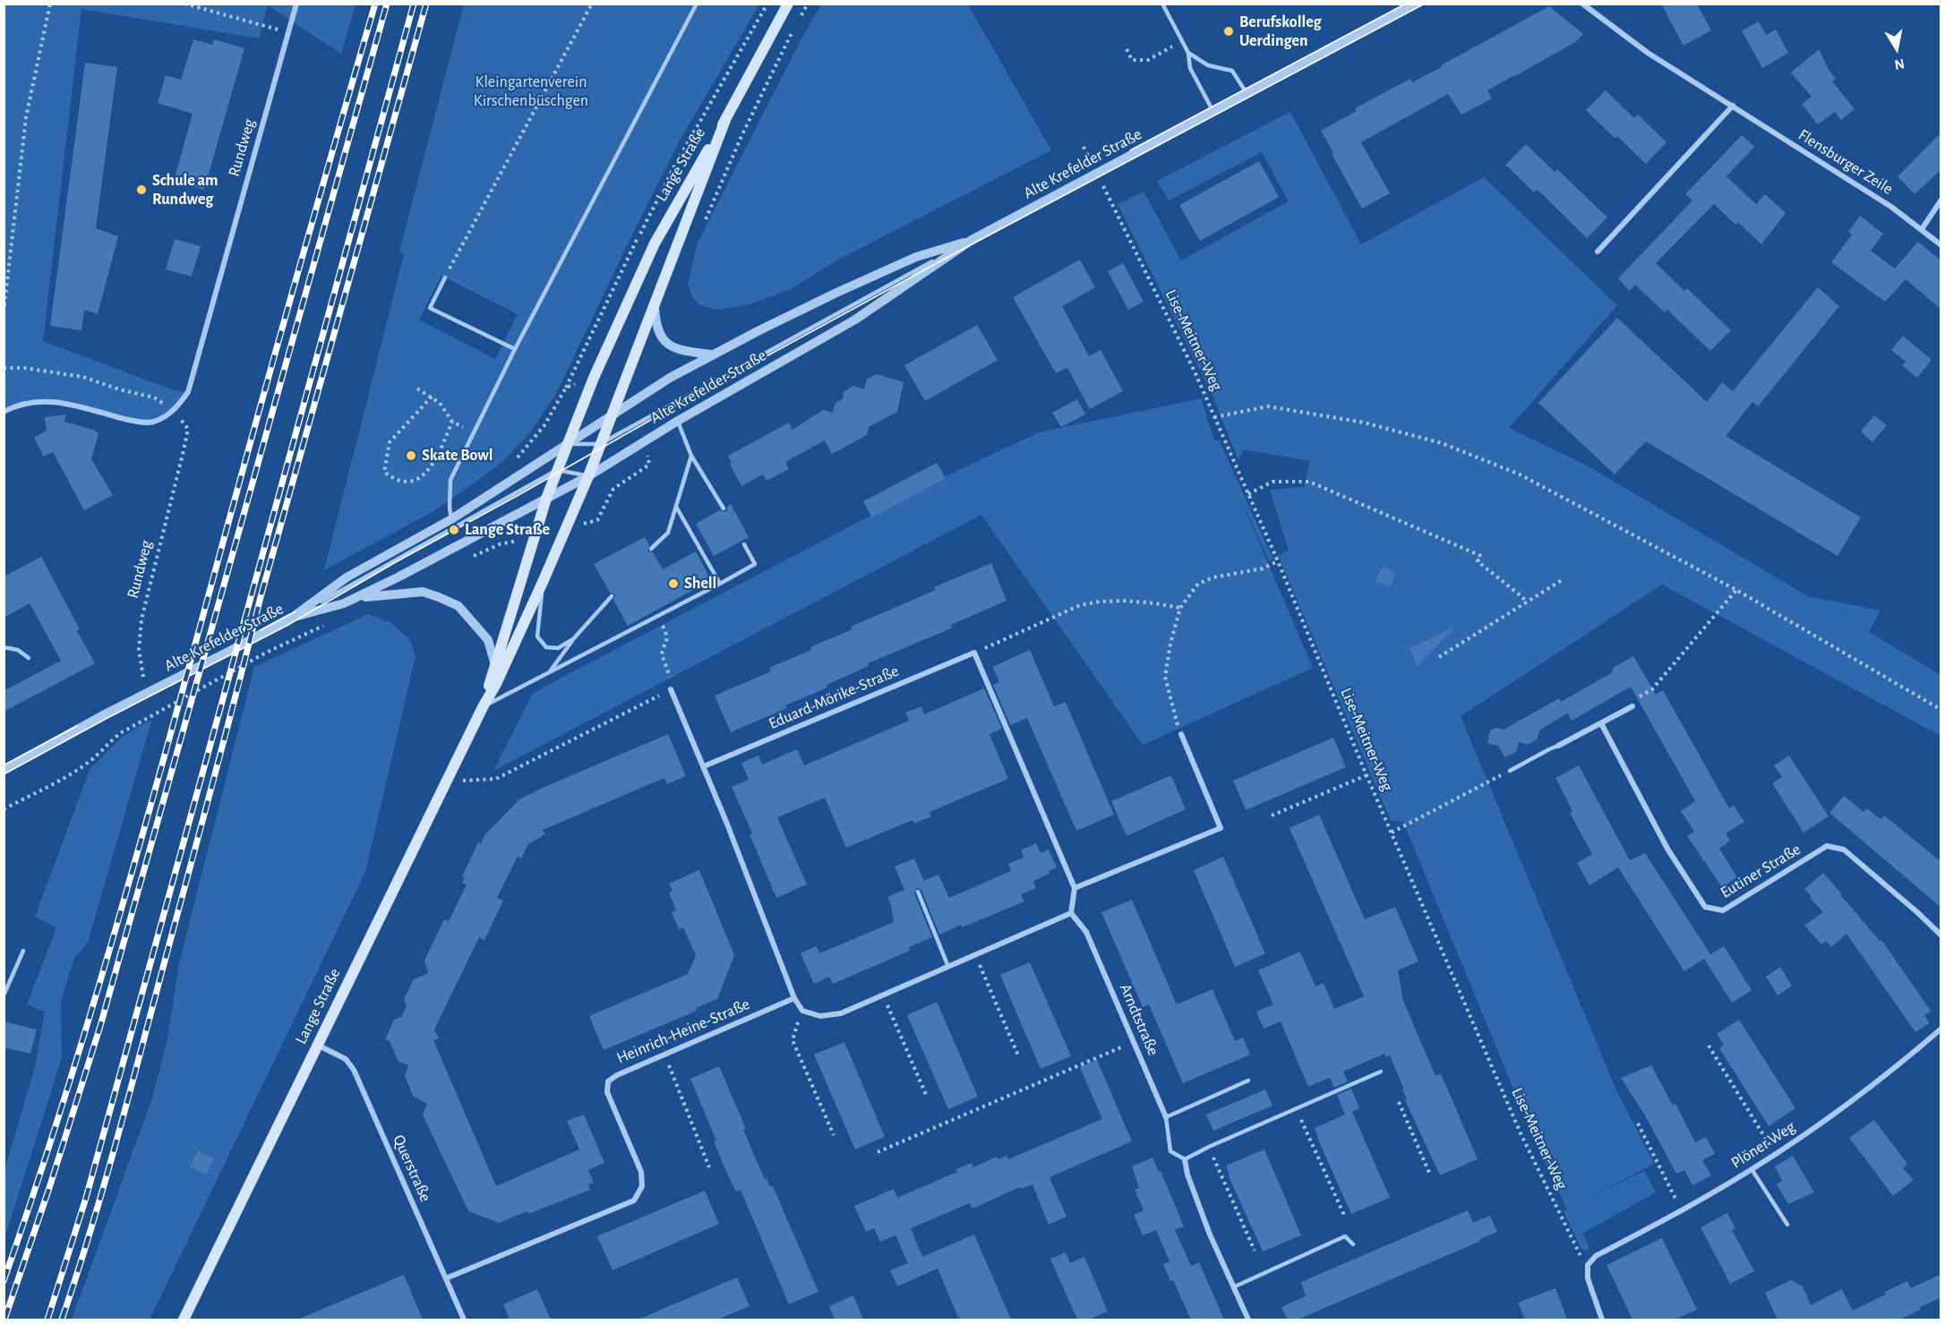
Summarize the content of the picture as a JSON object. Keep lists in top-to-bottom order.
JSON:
{
  "streets": {
    "main road": ["Lange Straße"],
    "street": [
      "Rundweg",
      "Flensburger Zeile",
      "Alte Krefelder Straße",
      "Eduard-Mörike-Straße",
      "Eutiner Straße",
      "Arndtstraße",
      "Heinrich-Heine-Straße",
      "Plöner Weg",
      "Querstraße"
    ],
    "path": ["Lise-Meitner-Weg"]
  },
  "crossings": [
    ["Alte Krefelder Straße", "Lange Straße"],
    ["Alte Krefelder Straße", "Lise-Meitner-Weg"],
    ["Lange Straße", "Querstraße"],
    ["Lise-Meitner-Weg", "Plöner Weg"],
    ["Heinrich-Heine-Straße", "Querstraße"]
  ],
  "parks": ["Kleingartenverein Kirschenbüschgen"],
  "places": [
    "Berufskolleg Uerdingen",
    "Schule am Rundweg",
    "Skate Bowl",
    "Lange Straße",
    "Shell"
  ],
  "north": "bottom"
}
